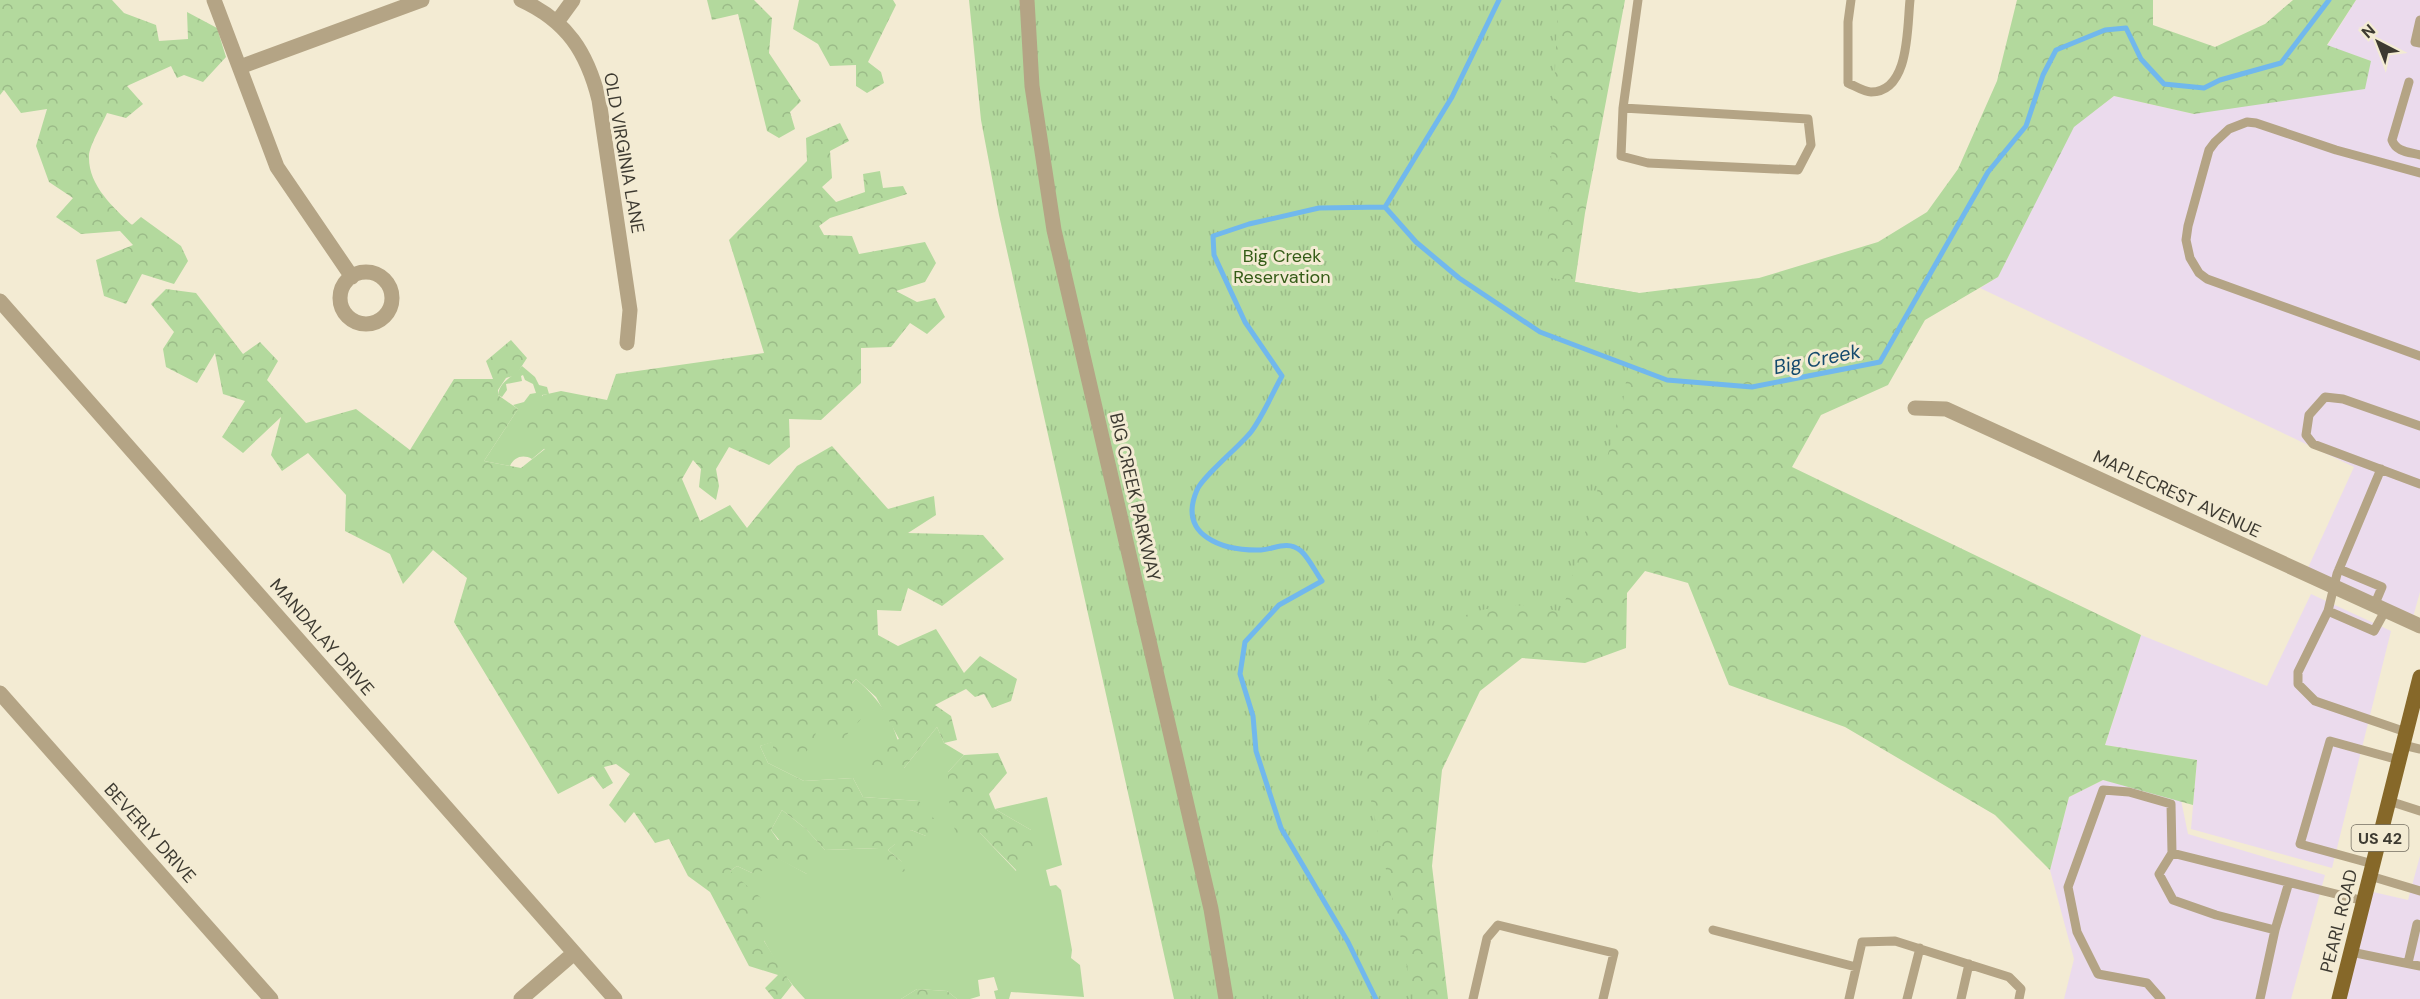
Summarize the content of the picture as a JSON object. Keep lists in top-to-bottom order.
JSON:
{
  "streets": {
    "main road": ["US 42", "PEARL ROAD"],
    "street": [
      "OLD VIRGINIA LANE",
      "MAPLECREST AVENUE",
      "BIG CREEK PARKWAY",
      "MANDALAY DRIVE",
      "BEVERLY DRIVE"
    ]
  },
  "water": ["Big Creek"],
  "parks": ["Big Creek Reservation"],
  "north": "top left"
}
